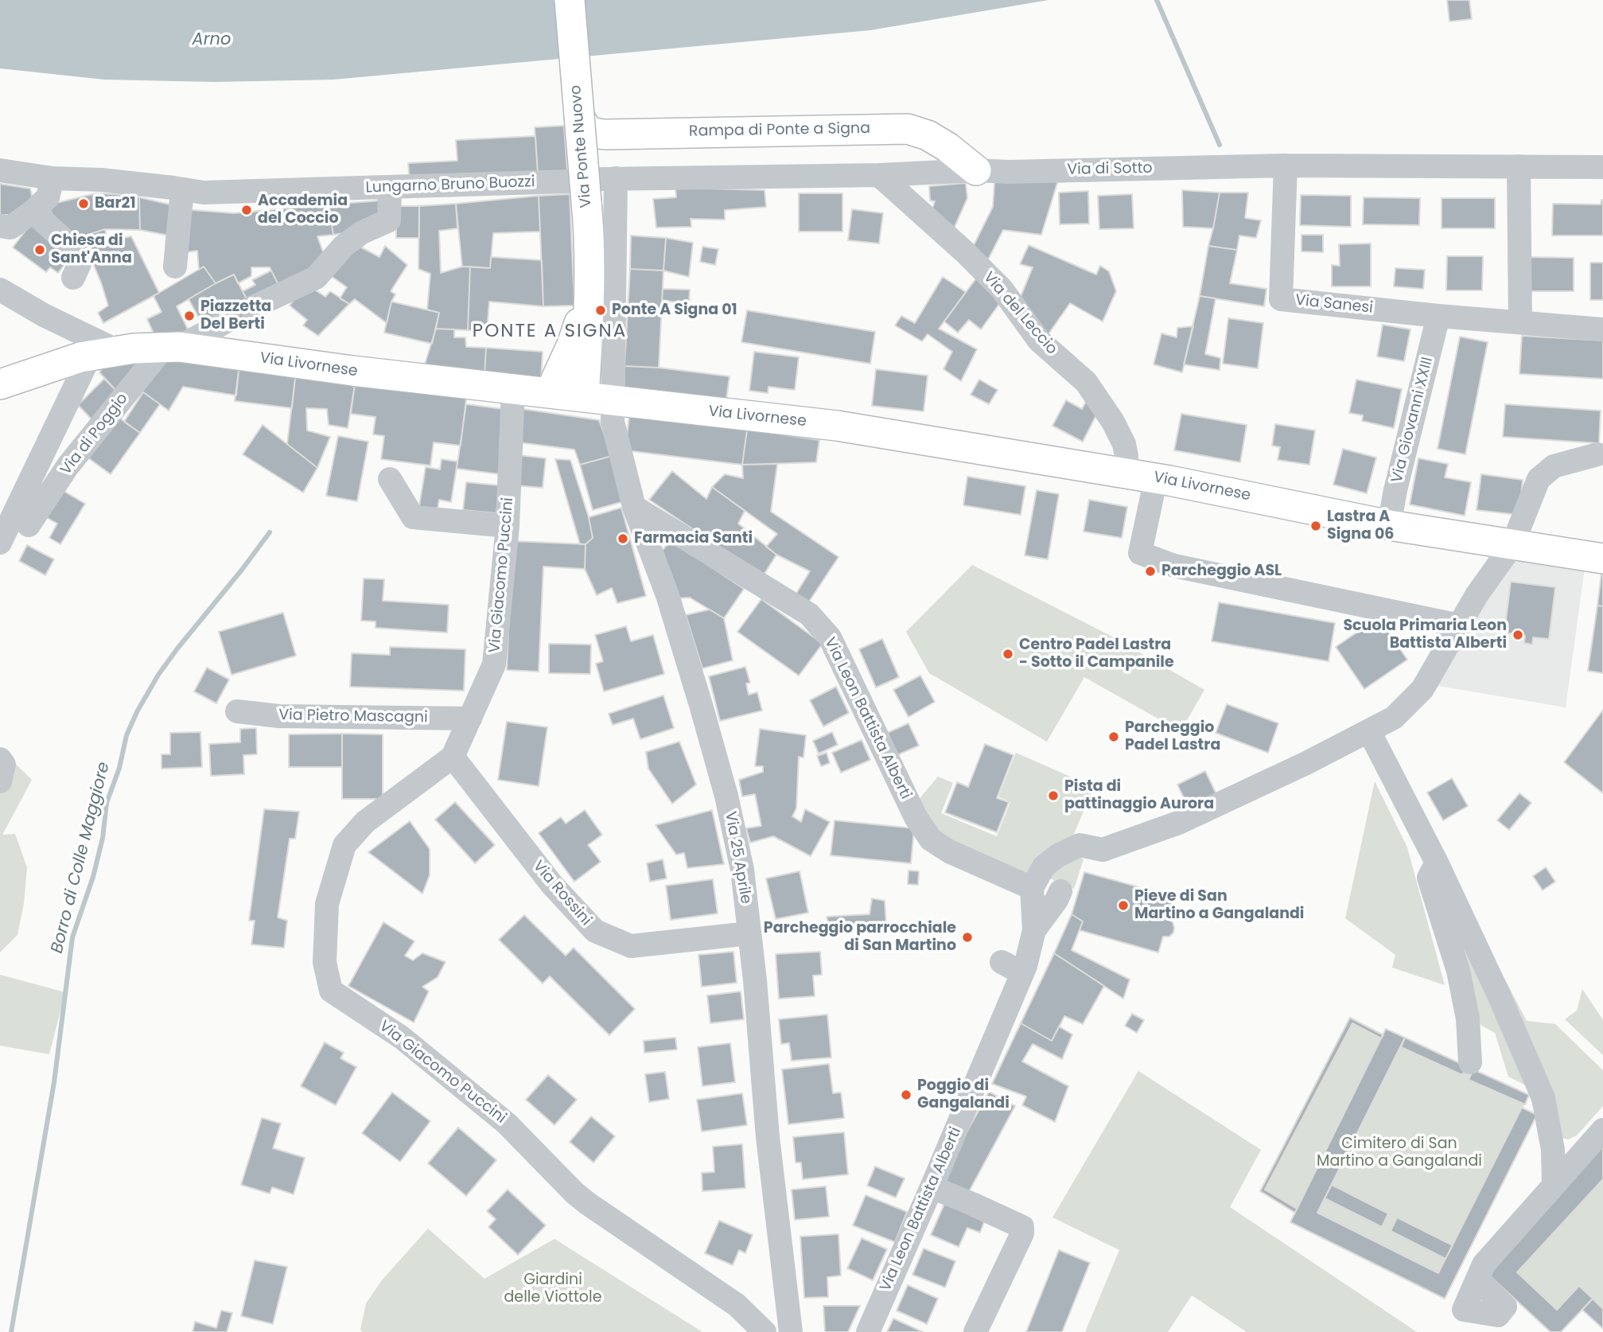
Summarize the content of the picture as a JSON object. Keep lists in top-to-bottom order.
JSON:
{
  "streets": {
    "main road": ["Rampa di Ponte a Signa", "Via Ponte Nuovo", "Via Livornese"],
    "street": [
      "Via di Sotto",
      "Lungarno Bruno Buozzi",
      "Via Sanesi",
      "Via del Leccio",
      "Via Giovanni XXIII",
      "Via di Poggio",
      "Via Giacomo Puccini",
      "Via Pietro Mascagni",
      "Via Leon Battista Alberti",
      "Via 25 Aprile",
      "Via Rossini"
    ]
  },
  "crossings": [
    ["Rampa di Ponte a Signa", "Via Ponte Nuovo"],
    ["Rampa di Ponte a Signa", "Via di Sotto"],
    ["Via Ponte Nuovo", "Via di Sotto"],
    ["Via Ponte Nuovo", "Lungarno Bruno Buozzi"],
    ["Via Ponte Nuovo", "Via Livornese"],
    ["Via Ponte Nuovo", "Via 25 Aprile"],
    ["Via di Sotto", "Lungarno Bruno Buozzi"],
    ["Via di Sotto", "Via Sanesi"],
    ["Via di Sotto", "Via del Leccio"],
    ["Via di Sotto", "Via 25 Aprile"],
    ["Lungarno Bruno Buozzi", "Via 25 Aprile"],
    ["Via Sanesi", "Via Giovanni XXIII"],
    ["Via del Leccio", "Via Livornese"],
    ["Via Livornese", "Via Giovanni XXIII"],
    ["Via Livornese", "Via di Poggio"],
    ["Via Livornese", "Via Giacomo Puccini"],
    ["Via Livornese", "Via 25 Aprile"],
    ["Via Giacomo Puccini", "Via Pietro Mascagni"],
    ["Via Giacomo Puccini", "Via 25 Aprile"],
    ["Via Giacomo Puccini", "Via Rossini"],
    ["Via Leon Battista Alberti", "Via 25 Aprile"],
    ["Via 25 Aprile", "Via Rossini"]
  ],
  "districts": ["PONTE A SIGNA"],
  "water": ["Arno", "Borro di Colle Maggiore"],
  "parks": ["Cimitero di San Martino a Gangalandi", "Giardini delle Viottole"],
  "places": [
    "Bar21",
    "Accademia del Coccio",
    "Chiesa di Sant'Anna",
    "Ponte A Signa 01",
    "Piazzetta Del Berti",
    "Lastra A Signa 06",
    "Farmacia Santi",
    "Parcheggio ASL",
    "Scuola Primaria Leon Battista Alberti",
    "Centro Padel Lastra - Sotto il Campanile",
    "Parcheggio Padel Lastra",
    "Pista di pattinaggio Aurora",
    "Pieve di San Martino a Gangalandi",
    "Parcheggio parrocchiale di San Martino",
    "Poggio di Gangalandi"
  ]
}
